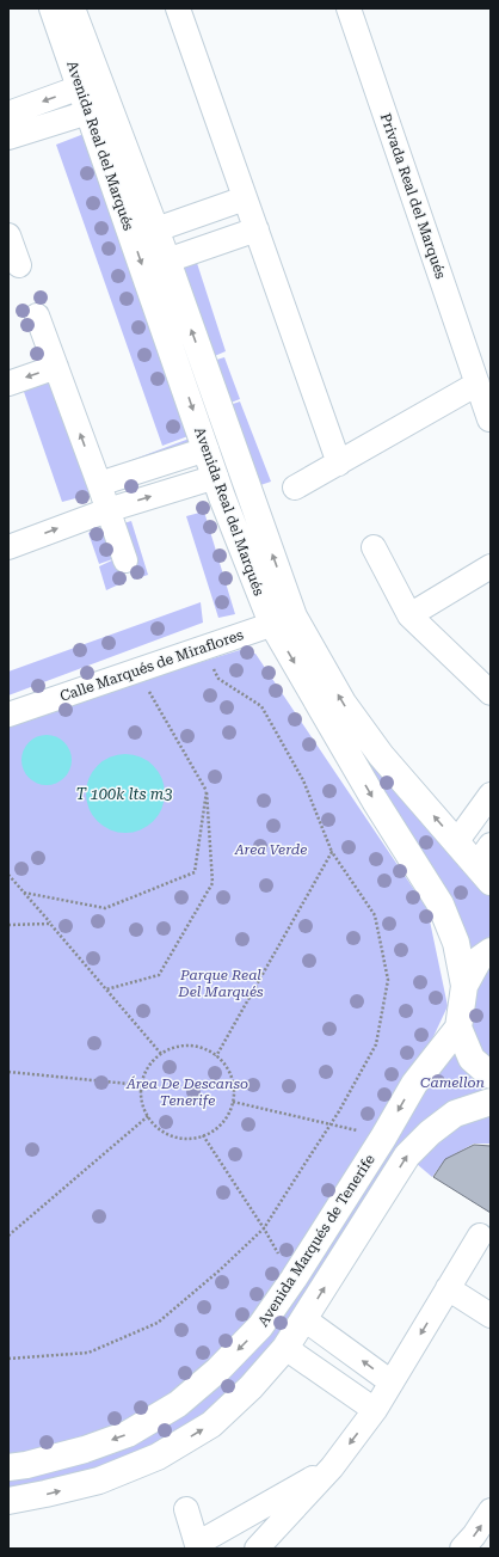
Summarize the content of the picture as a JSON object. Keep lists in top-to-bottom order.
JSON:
{
  "streets": {
    "street": [
      "Avenida Real del Marqués",
      "Privada Real del Marqués",
      "Calle Marqués de Miraflores",
      "Avenida Marqués de Tenerife"
    ]
  },
  "crossings": [
    ["Avenida Real del Marqués", "Calle Marqués de Miraflores"]
  ],
  "water": ["T 100k lts m3"],
  "parks": [
    "Area Verde",
    "Parque Real Del Marqués",
    "Camellon",
    "Área De Descanso Tenerife"
  ]
}
